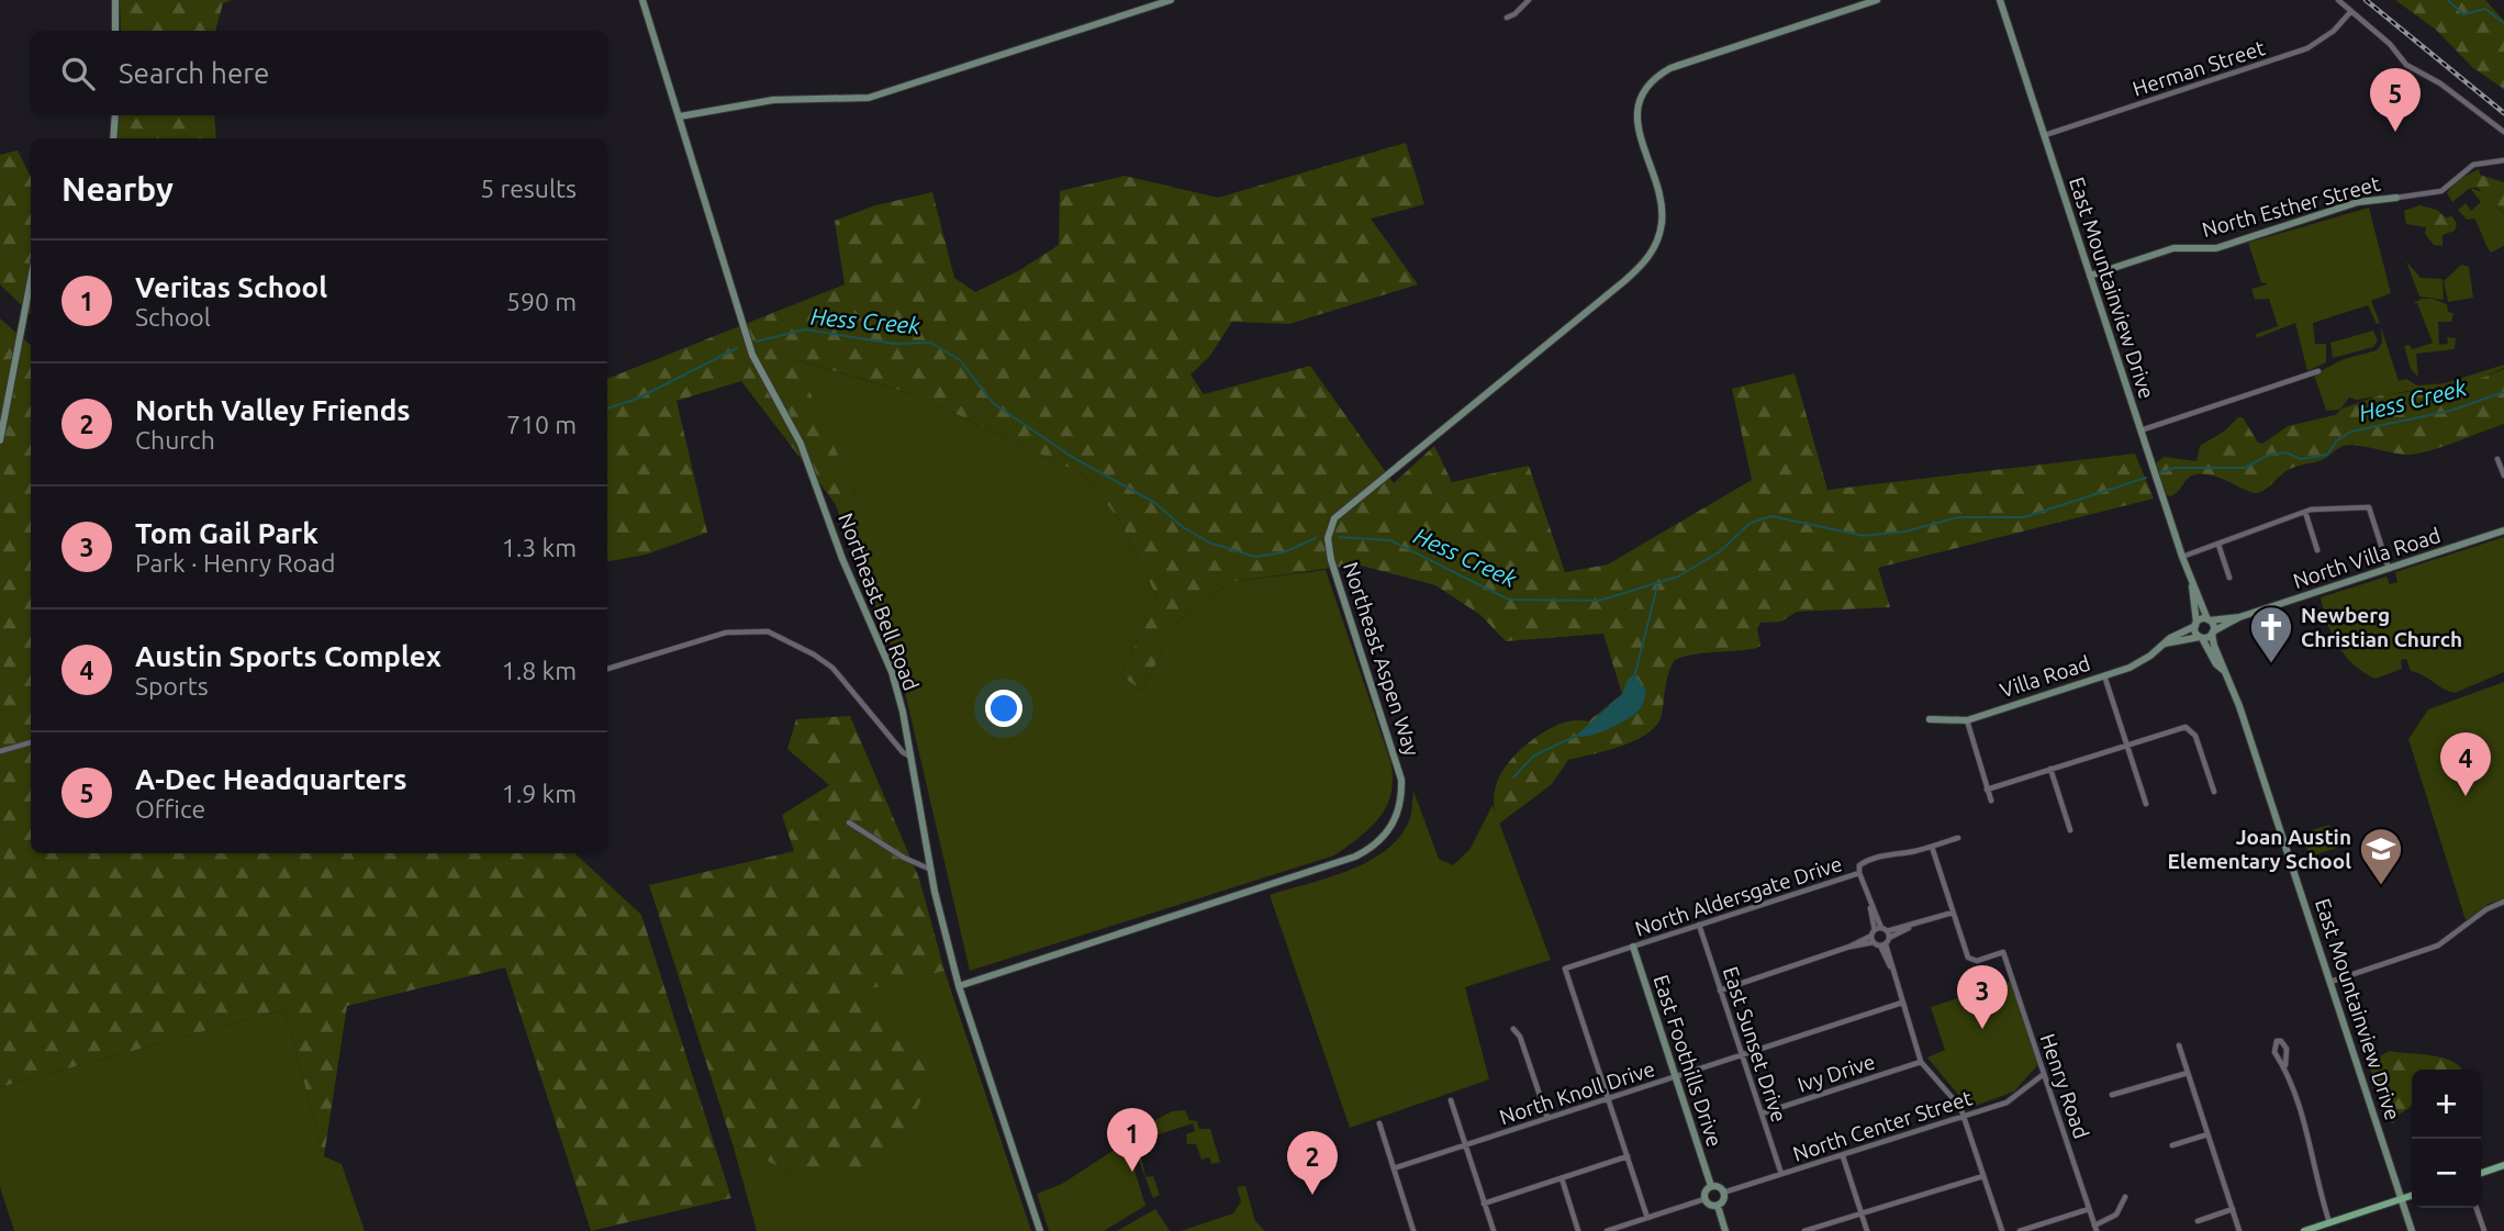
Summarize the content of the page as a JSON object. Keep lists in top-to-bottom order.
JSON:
{
  "streets": {
    "street": [
      "Herman Street",
      "North Esther Street",
      "East Mountainview Drive",
      "North Villa Road",
      "Northeast Bell Road",
      "Northeast Aspen Way",
      "Villa Road",
      "North Aldersgate Drive",
      "East Sunset Drive",
      "East Foothills Drive",
      "Ivy Drive",
      "Henry Road",
      "North Knoll Drive",
      "North Center Street"
    ]
  },
  "crossings": [
    ["Herman Street", "East Mountainview Drive"],
    ["North Esther Street", "East Mountainview Drive"],
    ["East Mountainview Drive", "North Villa Road"],
    ["East Mountainview Drive", "Villa Road"],
    ["North Villa Road", "Villa Road"],
    ["Northeast Bell Road", "Northeast Aspen Way"],
    ["North Aldersgate Drive", "East Sunset Drive"],
    ["North Aldersgate Drive", "East Foothills Drive"],
    ["North Aldersgate Drive", "North Knoll Drive"],
    ["East Sunset Drive", "Ivy Drive"],
    ["East Sunset Drive", "North Knoll Drive"],
    ["East Sunset Drive", "North Center Street"],
    ["East Foothills Drive", "North Knoll Drive"],
    ["East Foothills Drive", "North Center Street"],
    ["Henry Road", "North Center Street"]
  ],
  "water": ["Hess Creek"],
  "places": {
    "church": ["Newberg Christian Church"],
    "school or university": ["Joan Austin Elementary School"]
  },
  "page": {
    "search": "Search here",
    "pins": [
      "5",
      "4",
      "3",
      "1",
      "2"
    ],
    "heading": ["Nearby", "5 results"],
    "list": [
      {
        "mark": "1",
        "name": "Veritas School",
        "note": "School",
        "value": "590 m"
      },
      {
        "mark": "2",
        "name": "North Valley Friends",
        "note": "Church",
        "value": "710 m"
      },
      {
        "mark": "3",
        "name": "Tom Gail Park",
        "note": "Park · Henry Road",
        "value": "1.3 km"
      },
      {
        "mark": "4",
        "name": "Austin Sports Complex",
        "note": "Sports",
        "value": "1.8 km"
      },
      {
        "mark": "5",
        "name": "A-Dec Headquarters",
        "note": "Office",
        "value": "1.9 km"
      }
    ],
    "map_buttons": ["+", "−"]
  }
}
